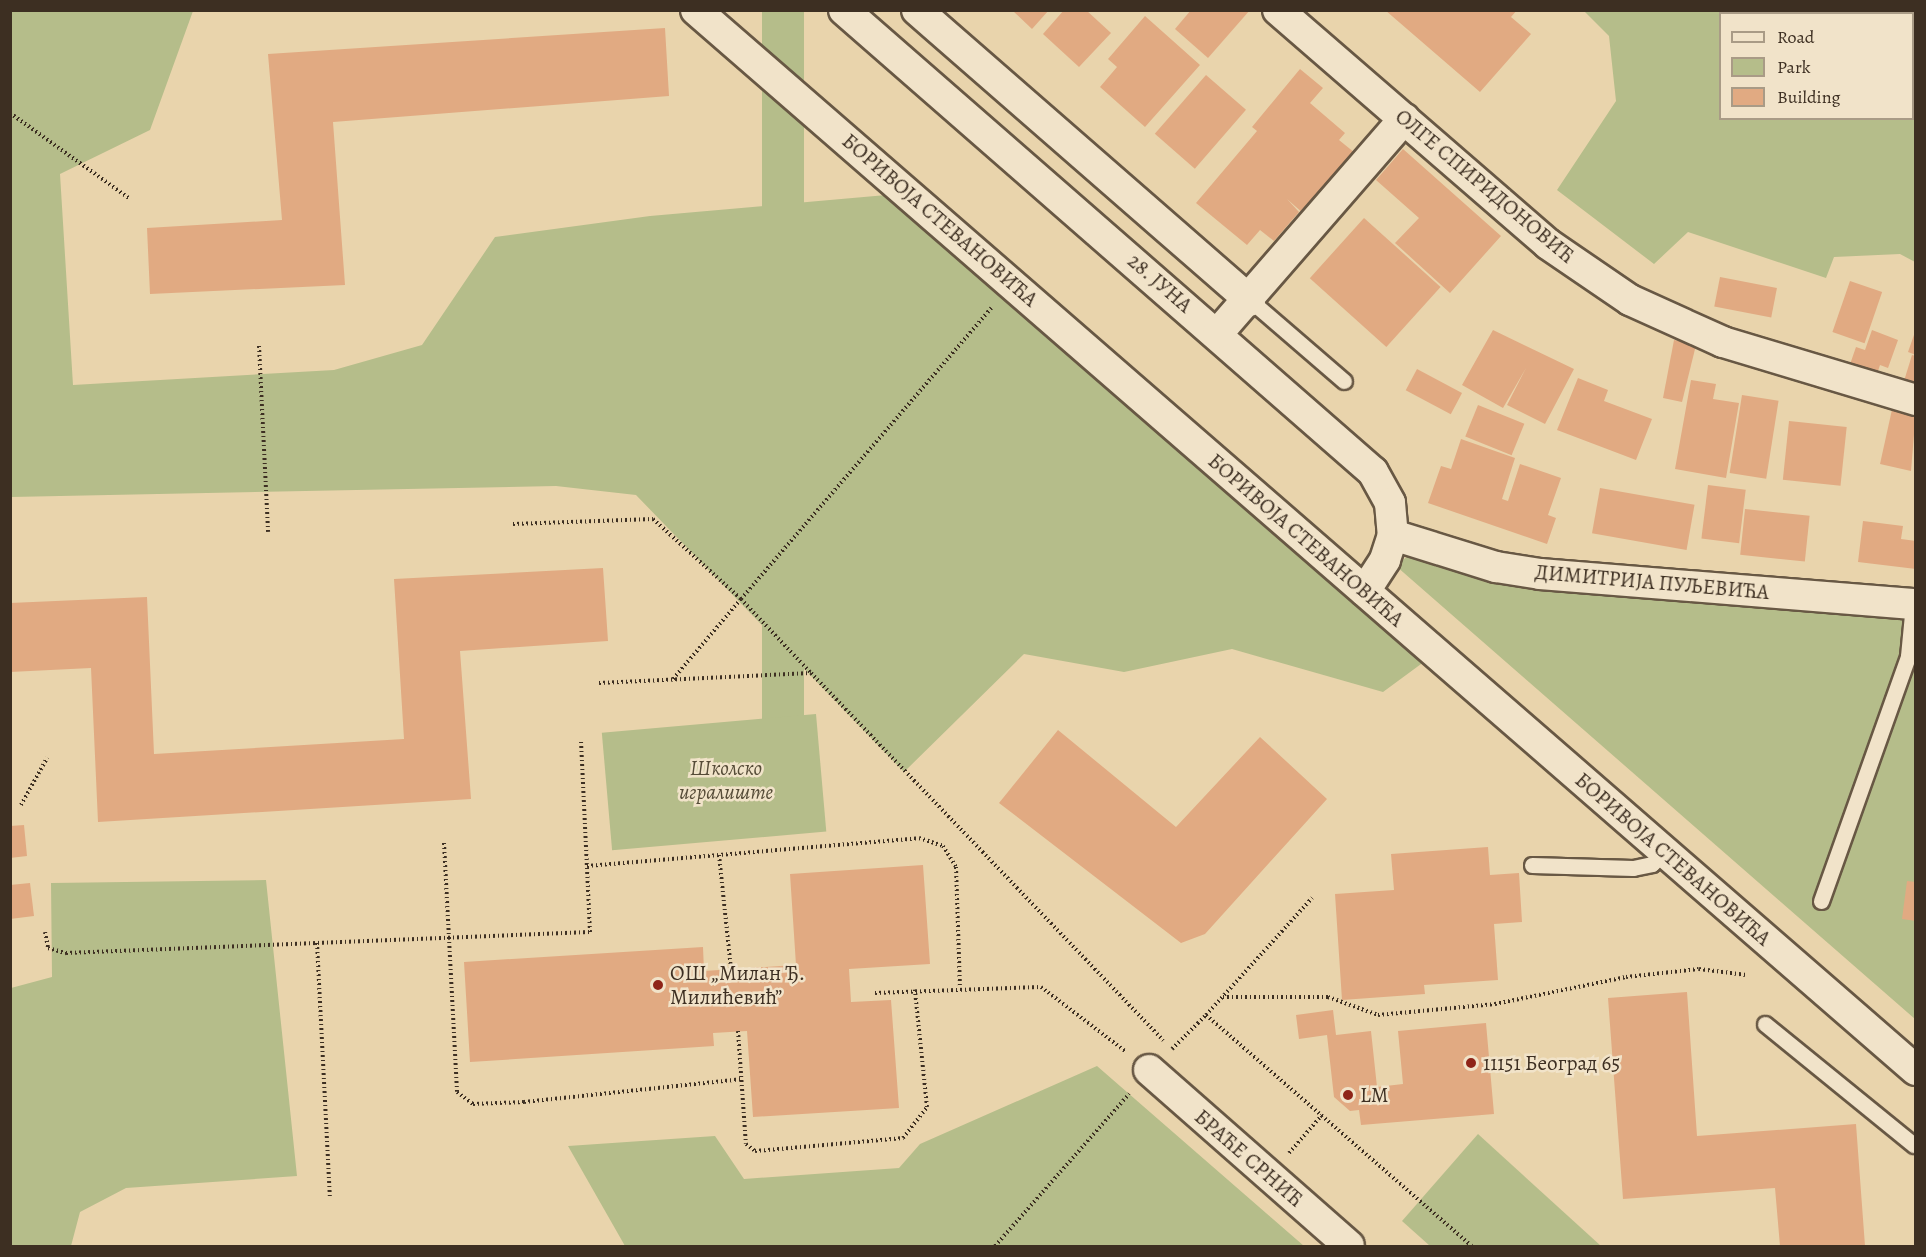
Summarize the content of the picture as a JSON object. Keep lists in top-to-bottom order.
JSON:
{
  "streets": {
    "street": [
      "ОЛГЕ СПИРИДОНОВИЋ",
      "БОРИВОЈА СТЕВАНОВИЋА",
      "28. ЈУНА",
      "ДИМИТРИЈА ПУЉЕВИЋА",
      "БРАЋЕ СРНИЋ"
    ]
  },
  "crossings": [
    ["БОРИВОЈА СТЕВАНОВИЋА", "28. ЈУНА"],
    ["28. ЈУНА", "ДИМИТРИЈА ПУЉЕВИЋА"]
  ],
  "parks": ["Школско игралиште"],
  "places": ["ОШ „Милан Ђ. Милићевић”", "11151 Београд 65", "LM"],
  "legend": ["Road", "Park", "Building"]
}
